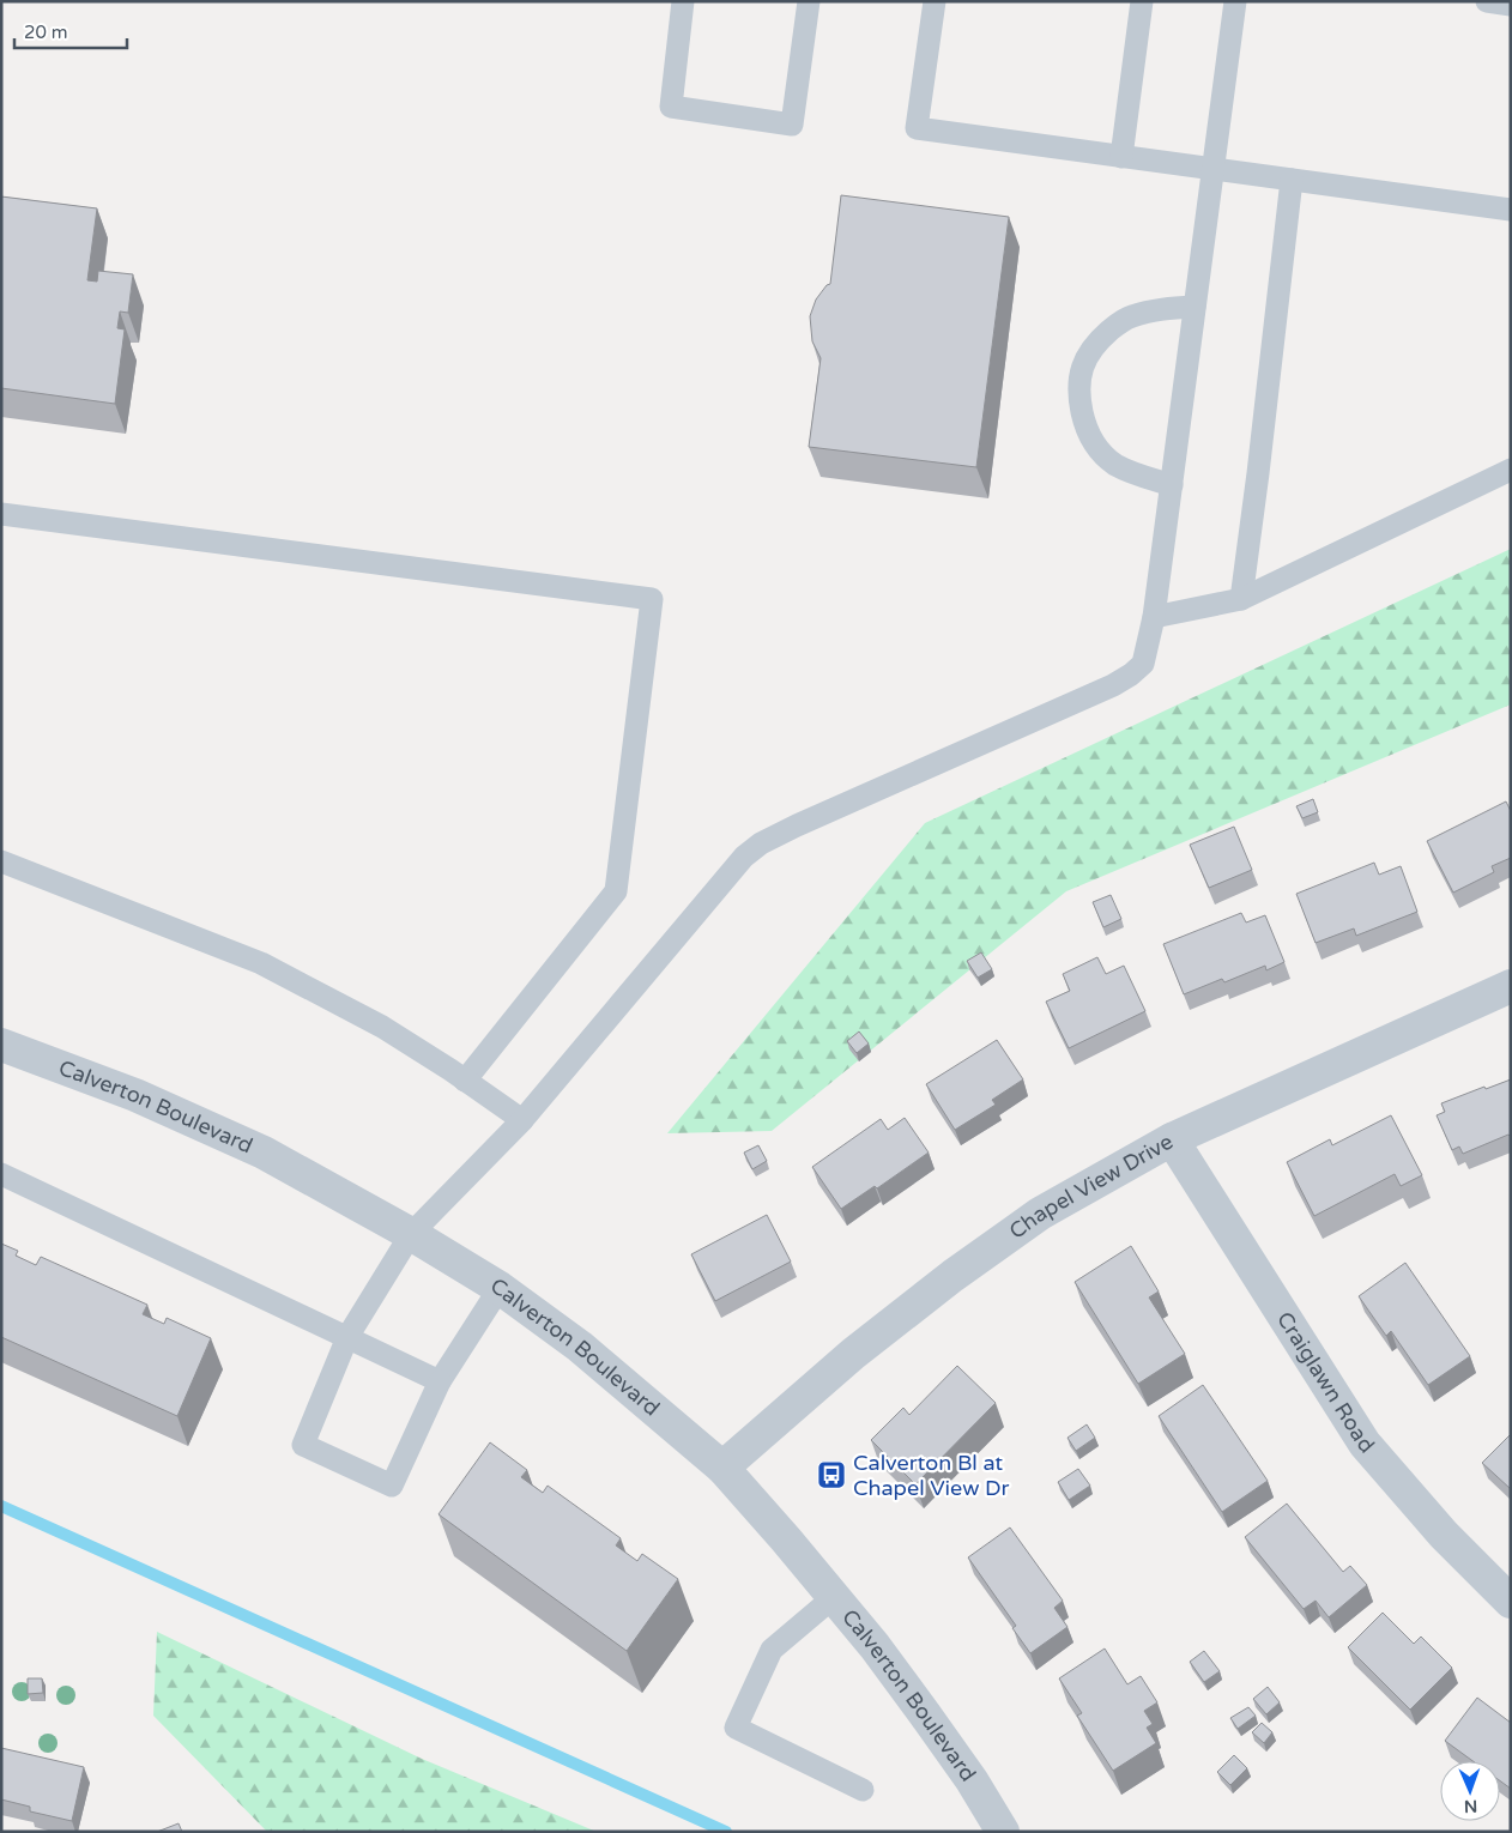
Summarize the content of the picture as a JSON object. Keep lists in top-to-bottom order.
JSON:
{
  "streets": {
    "street": ["Calverton Boulevard", "Chapel View Drive", "Craiglawn Road"]
  },
  "crossings": [
    ["Calverton Boulevard", "Chapel View Drive"],
    ["Chapel View Drive", "Craiglawn Road"]
  ],
  "places": {
    "bus stop": ["Calverton Bl at Chapel View Dr"]
  },
  "scale_bar": "20 m",
  "north": "bottom"
}
